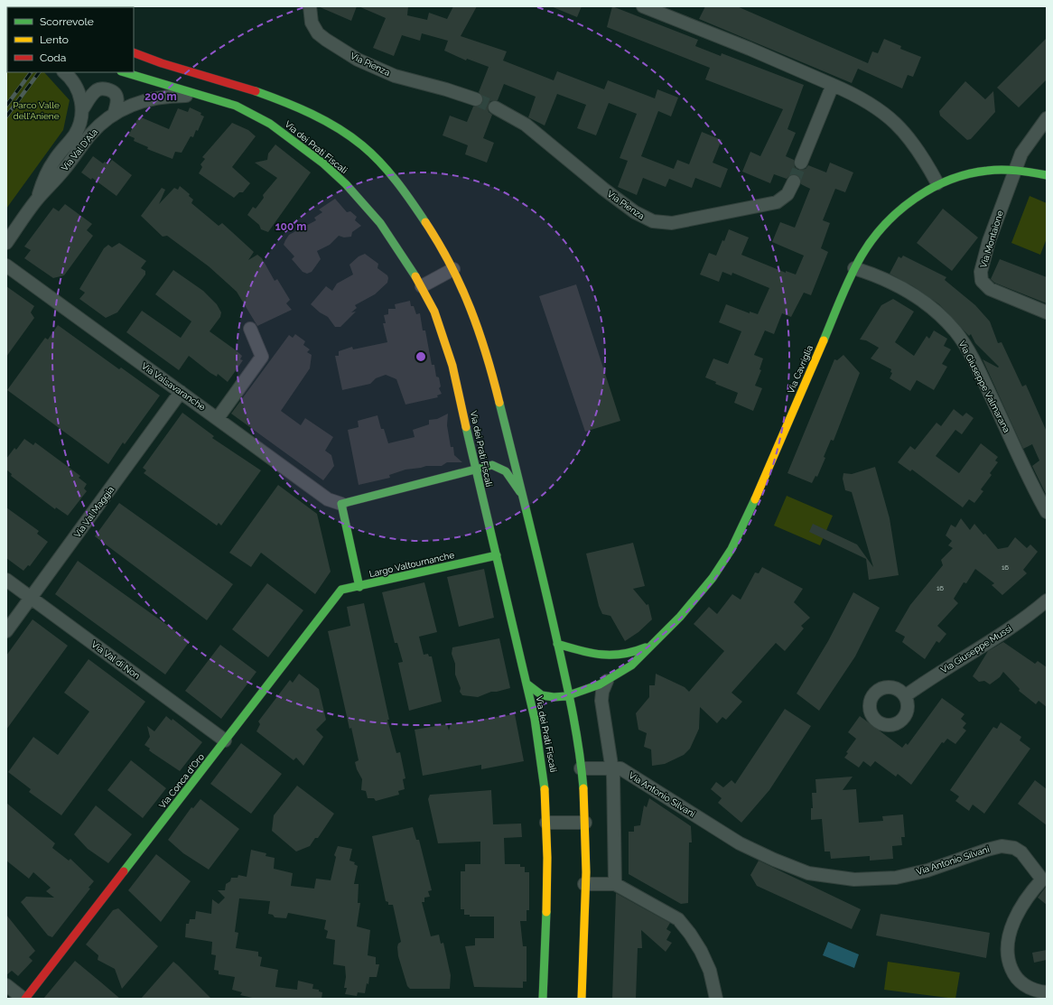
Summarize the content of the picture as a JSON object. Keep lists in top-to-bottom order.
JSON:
{
  "streets": {
    "main road": [
      "Via dei Prati Fiscali",
      "Via Cavriglia",
      "Largo Valtournanche",
      "Via Conca d'Oro"
    ],
    "street": [
      "Via Pienza",
      "Via Val D'Ala",
      "Via Montaione",
      "Via Valsavaranche",
      "Via Giuseppe Valmarana",
      "Via Val Maggia",
      "Via Giuseppe Mussi",
      "Via Val di Non",
      "Via Antonio Silvani"
    ]
  },
  "crossings": [
    ["Via dei Prati Fiscali", "Via Val D'Ala"],
    ["Via dei Prati Fiscali", "Via Cavriglia"],
    ["Via dei Prati Fiscali", "Largo Valtournanche"],
    ["Via Montaione", "Via Cavriglia"],
    ["Via Cavriglia", "Via Giuseppe Valmarana"],
    ["Via Valsavaranche", "Via Val Maggia"],
    ["Via Valsavaranche", "Largo Valtournanche"],
    ["Via Val Maggia", "Via Val di Non"],
    ["Largo Valtournanche", "Via Conca d'Oro"],
    ["Via Val di Non", "Via Conca d'Oro"]
  ],
  "parks": ["Parco Valle dell'Aniene"],
  "house_numbers": ["16", "16"],
  "legend": ["Scorrevole", "Lento", "Coda"],
  "rings": ["200 m", "100 m"]
}
